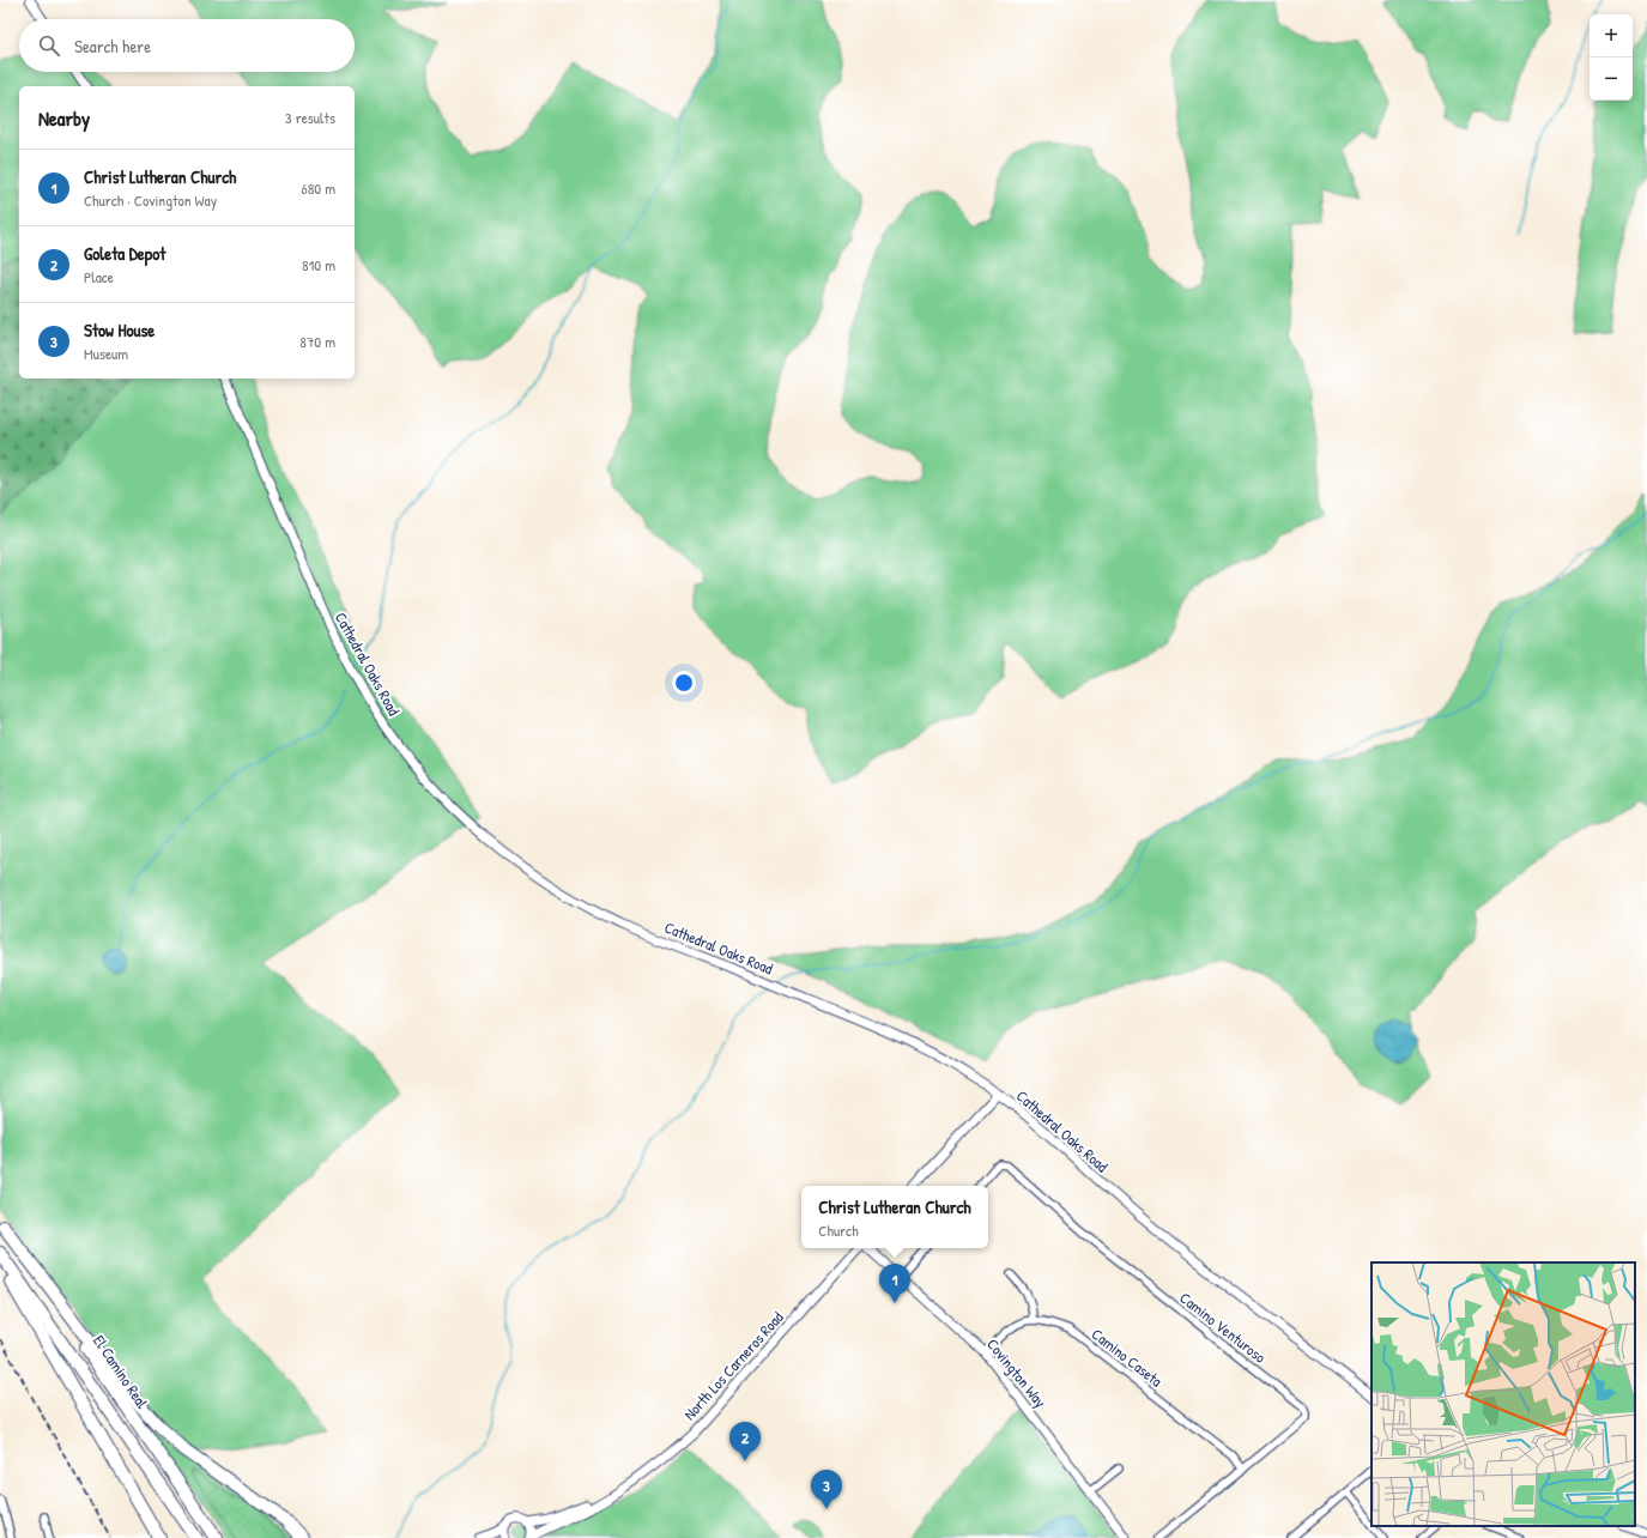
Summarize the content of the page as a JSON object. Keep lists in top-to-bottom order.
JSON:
{
  "streets": {
    "highway": ["El Camino Real"],
    "main road": ["Cathedral Oaks Road", "North Los Carneros Road", "Covington Way"],
    "street": ["Camino Venturoso", "Camino Caseta"]
  },
  "crossings": [
    ["Camino Venturoso", "Camino Caseta"]
  ],
  "page": {
    "map_buttons": ["+", "−"],
    "search": "Search here",
    "heading": ["Nearby", "3 results"],
    "list": [
      {
        "mark": "1",
        "name": "Christ Lutheran Church",
        "note": "Church · Covington Way",
        "value": "680 m"
      },
      {
        "mark": "2",
        "name": "Goleta Depot",
        "note": "Place",
        "value": "810 m"
      },
      {
        "mark": "3",
        "name": "Stow House",
        "note": "Museum",
        "value": "870 m"
      }
    ],
    "popup": ["Christ Lutheran Church", "Church"],
    "pins": ["1", "2", "3"]
  }
}
